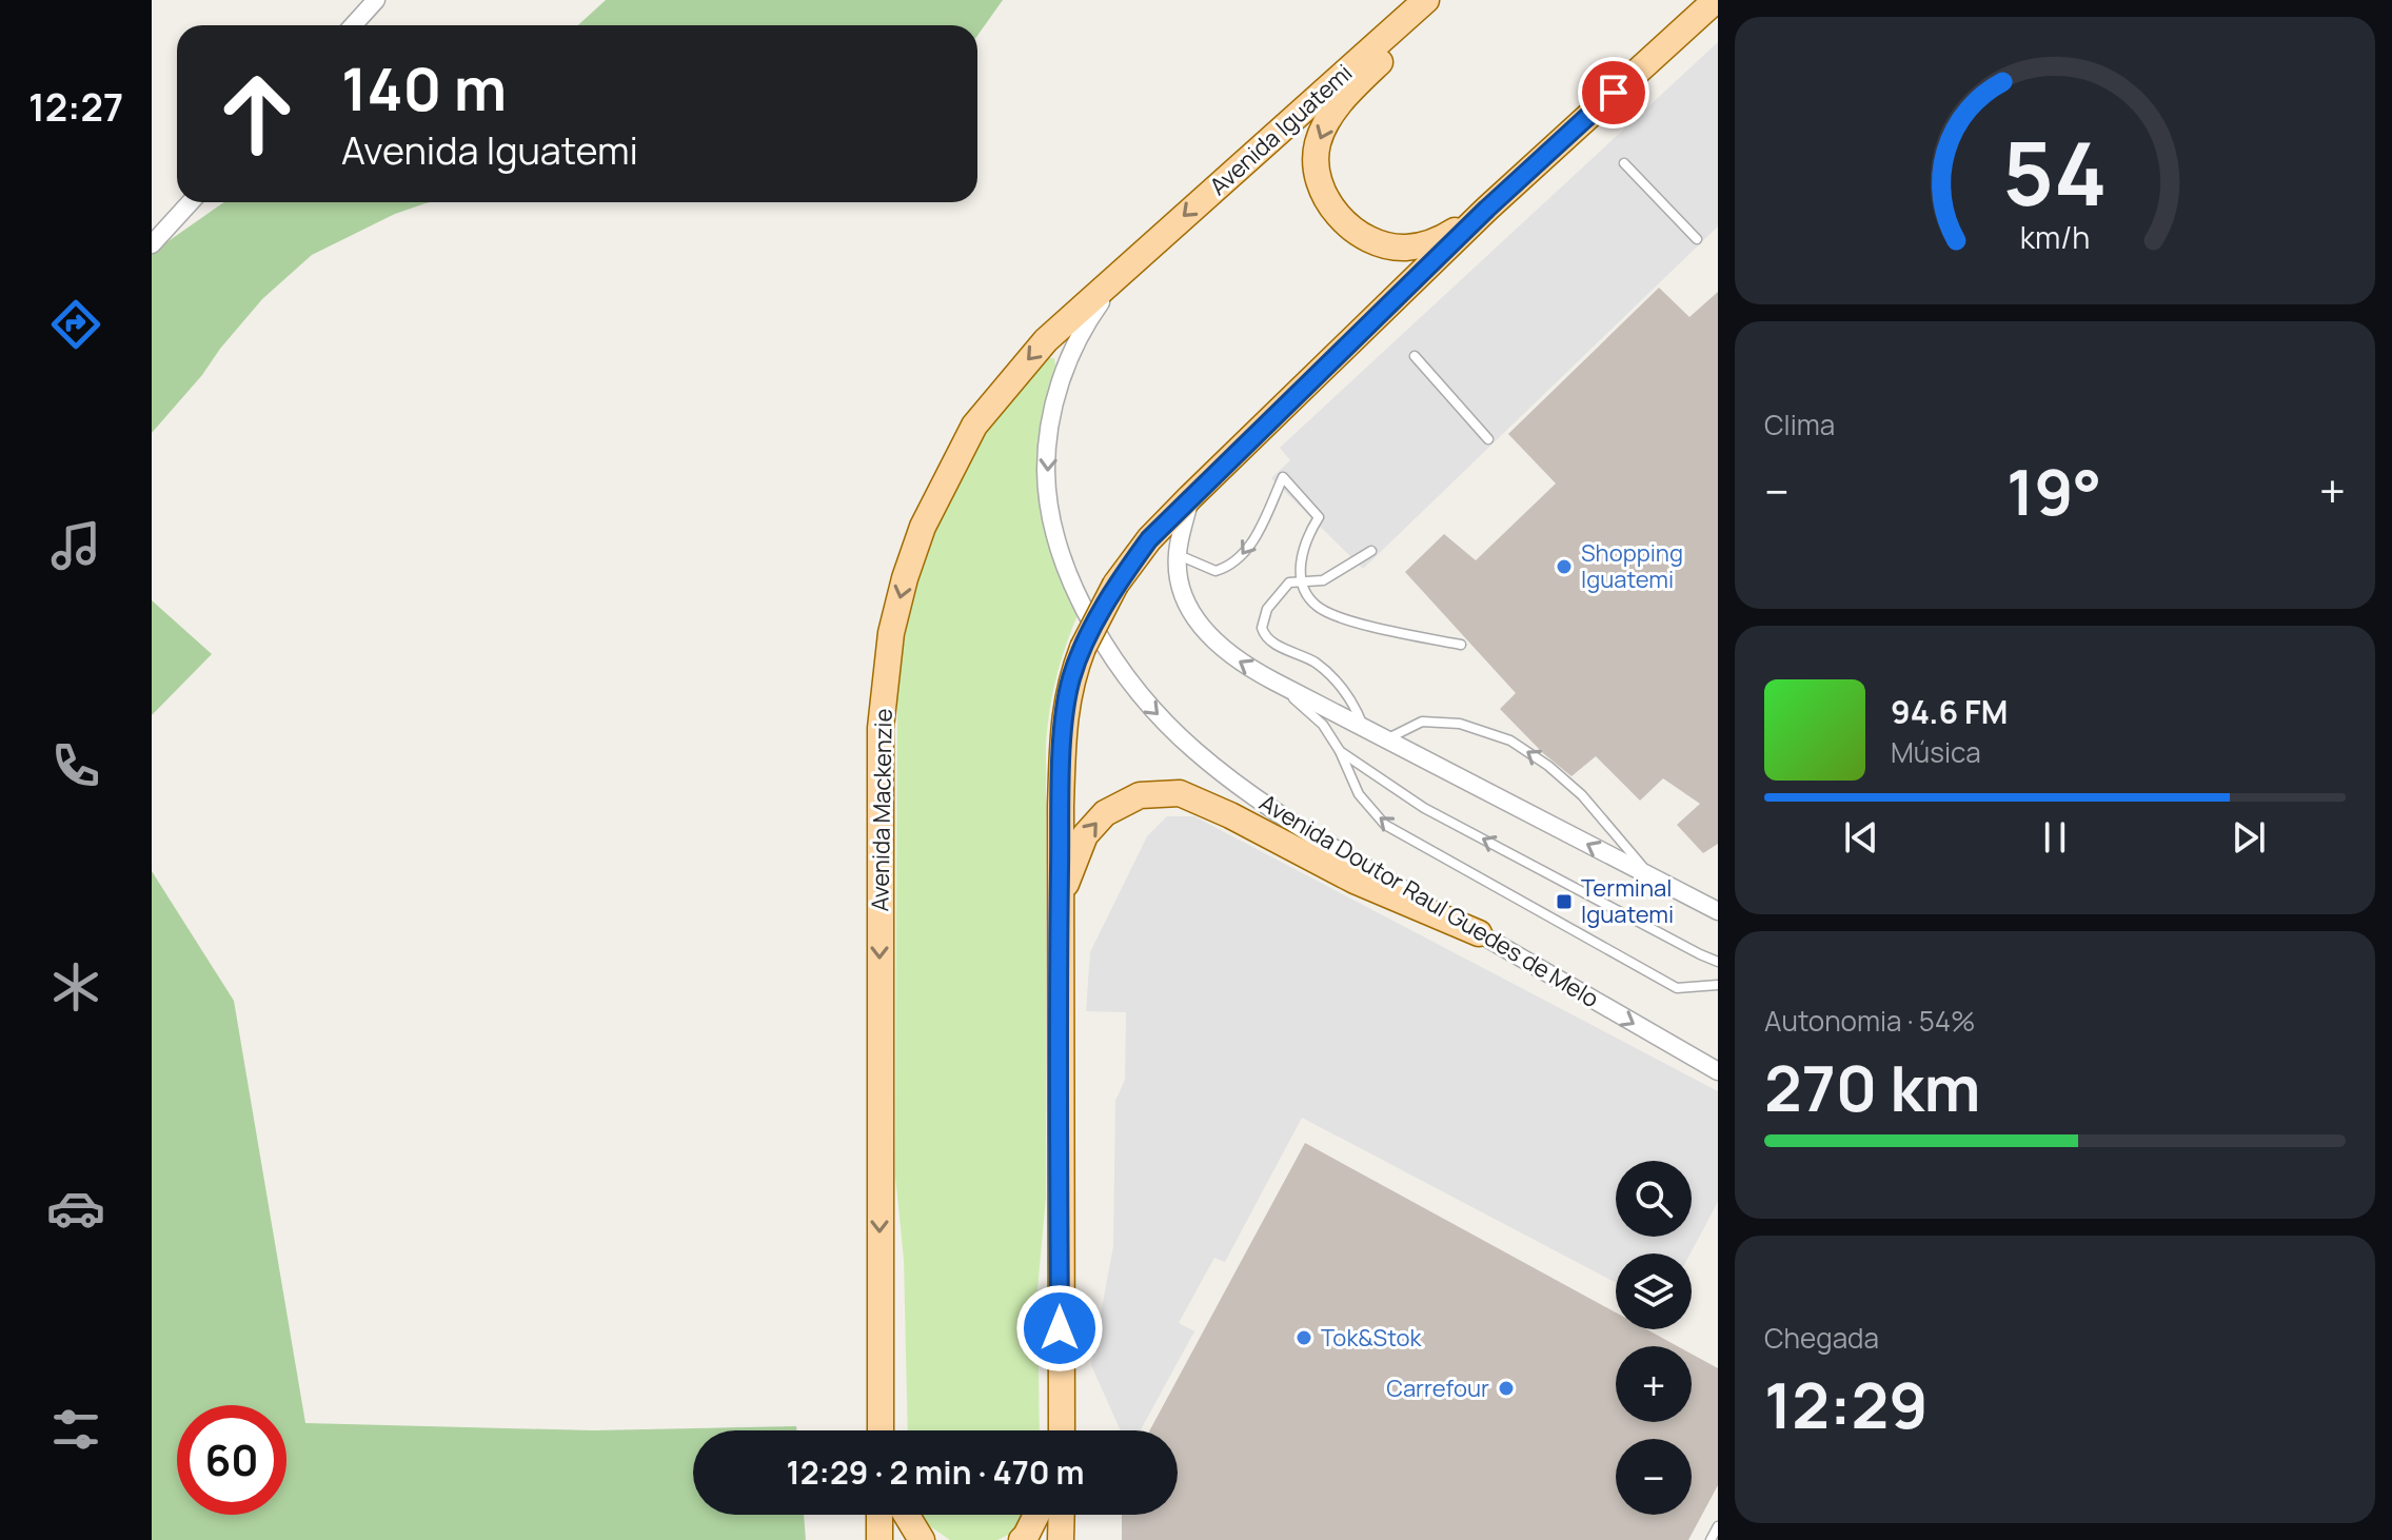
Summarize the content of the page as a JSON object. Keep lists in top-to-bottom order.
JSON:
{
  "streets": {
    "main road": ["Avenida Iguatemi", "Avenida Mackenzie"],
    "street": ["Avenida Doutor Raul Guedes de Melo"]
  },
  "crossings": [
    ["Avenida Iguatemi", "Avenida Mackenzie"],
    ["Avenida Iguatemi", "Avenida Doutor Raul Guedes de Melo"],
    ["Avenida Mackenzie", "Avenida Doutor Raul Guedes de Melo"]
  ],
  "one_way": ["Avenida Doutor Raul Guedes de Melo"],
  "places": {
    "other": ["Shopping Iguatemi", "Tok&Stok", "Carrefour"],
    "transit": ["Terminal Iguatemi"]
  },
  "page": {
    "tabs": "12:27",
    "turn": ["140 m", "Avenida Iguatemi"],
    "tile": [
      "Clima",
      ["Autonomia · 54%", "270 km"],
      ["Chegada", "12:29"]
    ],
    "heat": ["−", "19°", "+"],
    "song": ["94.6 FM", "Música"],
    "map_buttons": ["+", "−"],
    "limit": "60",
    "trip": "12:29 · 2 min · 470 m",
    "gauge": ["54", "km/h"]
  }
}
